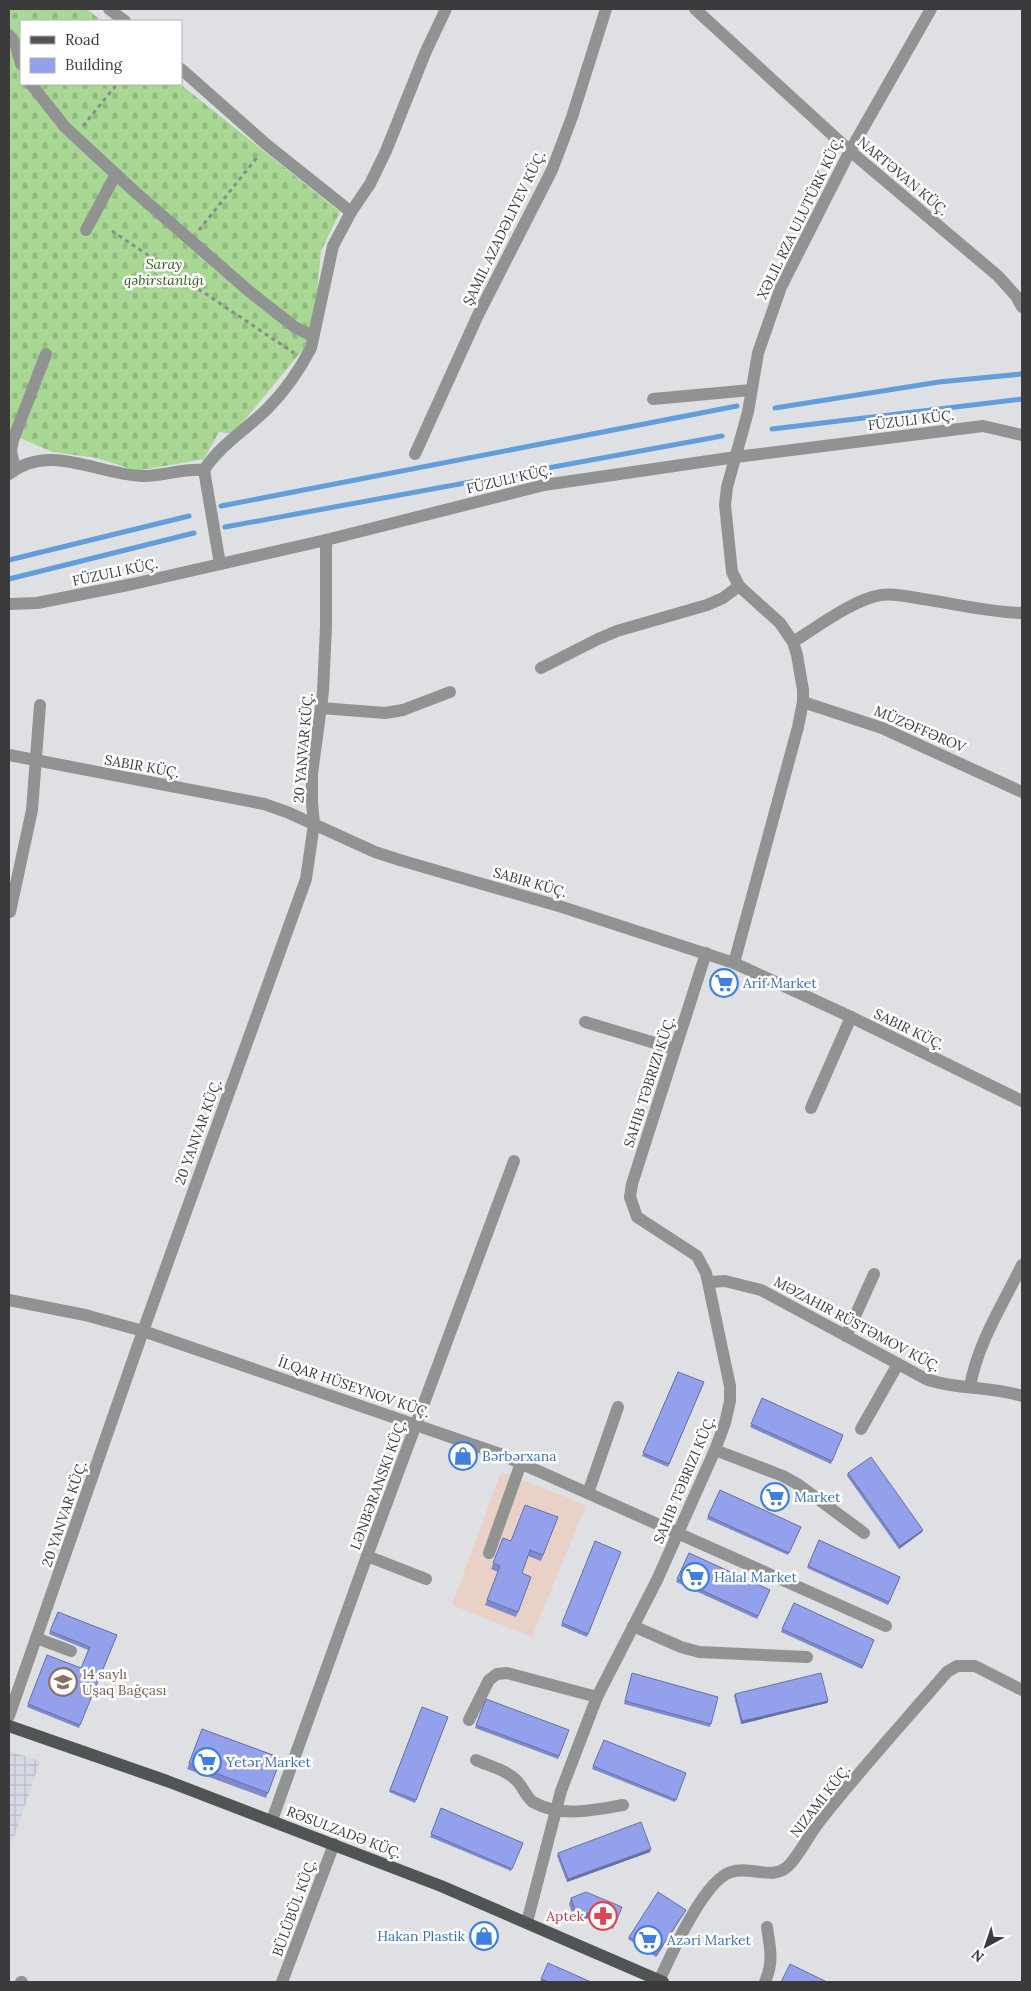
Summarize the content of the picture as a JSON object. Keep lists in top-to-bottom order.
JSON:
{
  "streets": {
    "main road": ["RƏSULZADƏ KÜÇ."],
    "street": [
      "NARTƏVAN KÜÇ.",
      "XƏLIL RZA ULUTÜRK KÜÇ.",
      "ŞAMIL AZADƏLIYEV KÜÇ.",
      "FÜZULI KÜÇ.",
      "MÜZƏFFƏROV",
      "20 YANVAR KÜÇ.",
      "SABIR KÜÇ.",
      "SAHIB TƏBRIZI KÜÇ.",
      "MƏZAHIR RÜSTƏMOV KÜÇ.",
      "İLQAR HÜSEYNOV KÜÇ.",
      "LƏNBƏRANSKI KÜÇ.",
      "NIZAMI KÜÇ.",
      "BÜLÜBÜL KÜÇ."
    ]
  },
  "crossings": [
    ["NARTƏVAN KÜÇ.", "XƏLIL RZA ULUTÜRK KÜÇ."],
    ["XƏLIL RZA ULUTÜRK KÜÇ.", "FÜZULI KÜÇ."],
    ["FÜZULI KÜÇ.", "20 YANVAR KÜÇ."],
    ["20 YANVAR KÜÇ.", "SABIR KÜÇ."],
    ["20 YANVAR KÜÇ.", "İLQAR HÜSEYNOV KÜÇ."],
    ["SABIR KÜÇ.", "SAHIB TƏBRIZI KÜÇ."],
    ["SAHIB TƏBRIZI KÜÇ.", "MƏZAHIR RÜSTƏMOV KÜÇ."],
    ["SAHIB TƏBRIZI KÜÇ.", "İLQAR HÜSEYNOV KÜÇ."],
    ["SAHIB TƏBRIZI KÜÇ.", "RƏSULZADƏ KÜÇ."],
    ["İLQAR HÜSEYNOV KÜÇ.", "LƏNBƏRANSKI KÜÇ."],
    ["LƏNBƏRANSKI KÜÇ.", "RƏSULZADƏ KÜÇ."],
    ["NIZAMI KÜÇ.", "RƏSULZADƏ KÜÇ."],
    ["RƏSULZADƏ KÜÇ.", "BÜLÜBÜL KÜÇ."]
  ],
  "parks": ["Saray qəbirstanlığı"],
  "places": {
    "supermarket": [
      "Arif Market",
      "Market",
      "Halal Market",
      "Yetər Market",
      "Azəri Market"
    ],
    "shop": ["Bərbərxana", "Hakan Plastik"],
    "school or university": ["14 saylı Uşaq Bağçası"],
    "pharmacy": ["Aptek"]
  },
  "legend": ["Road", "Building"],
  "north": "bottom left"
}
